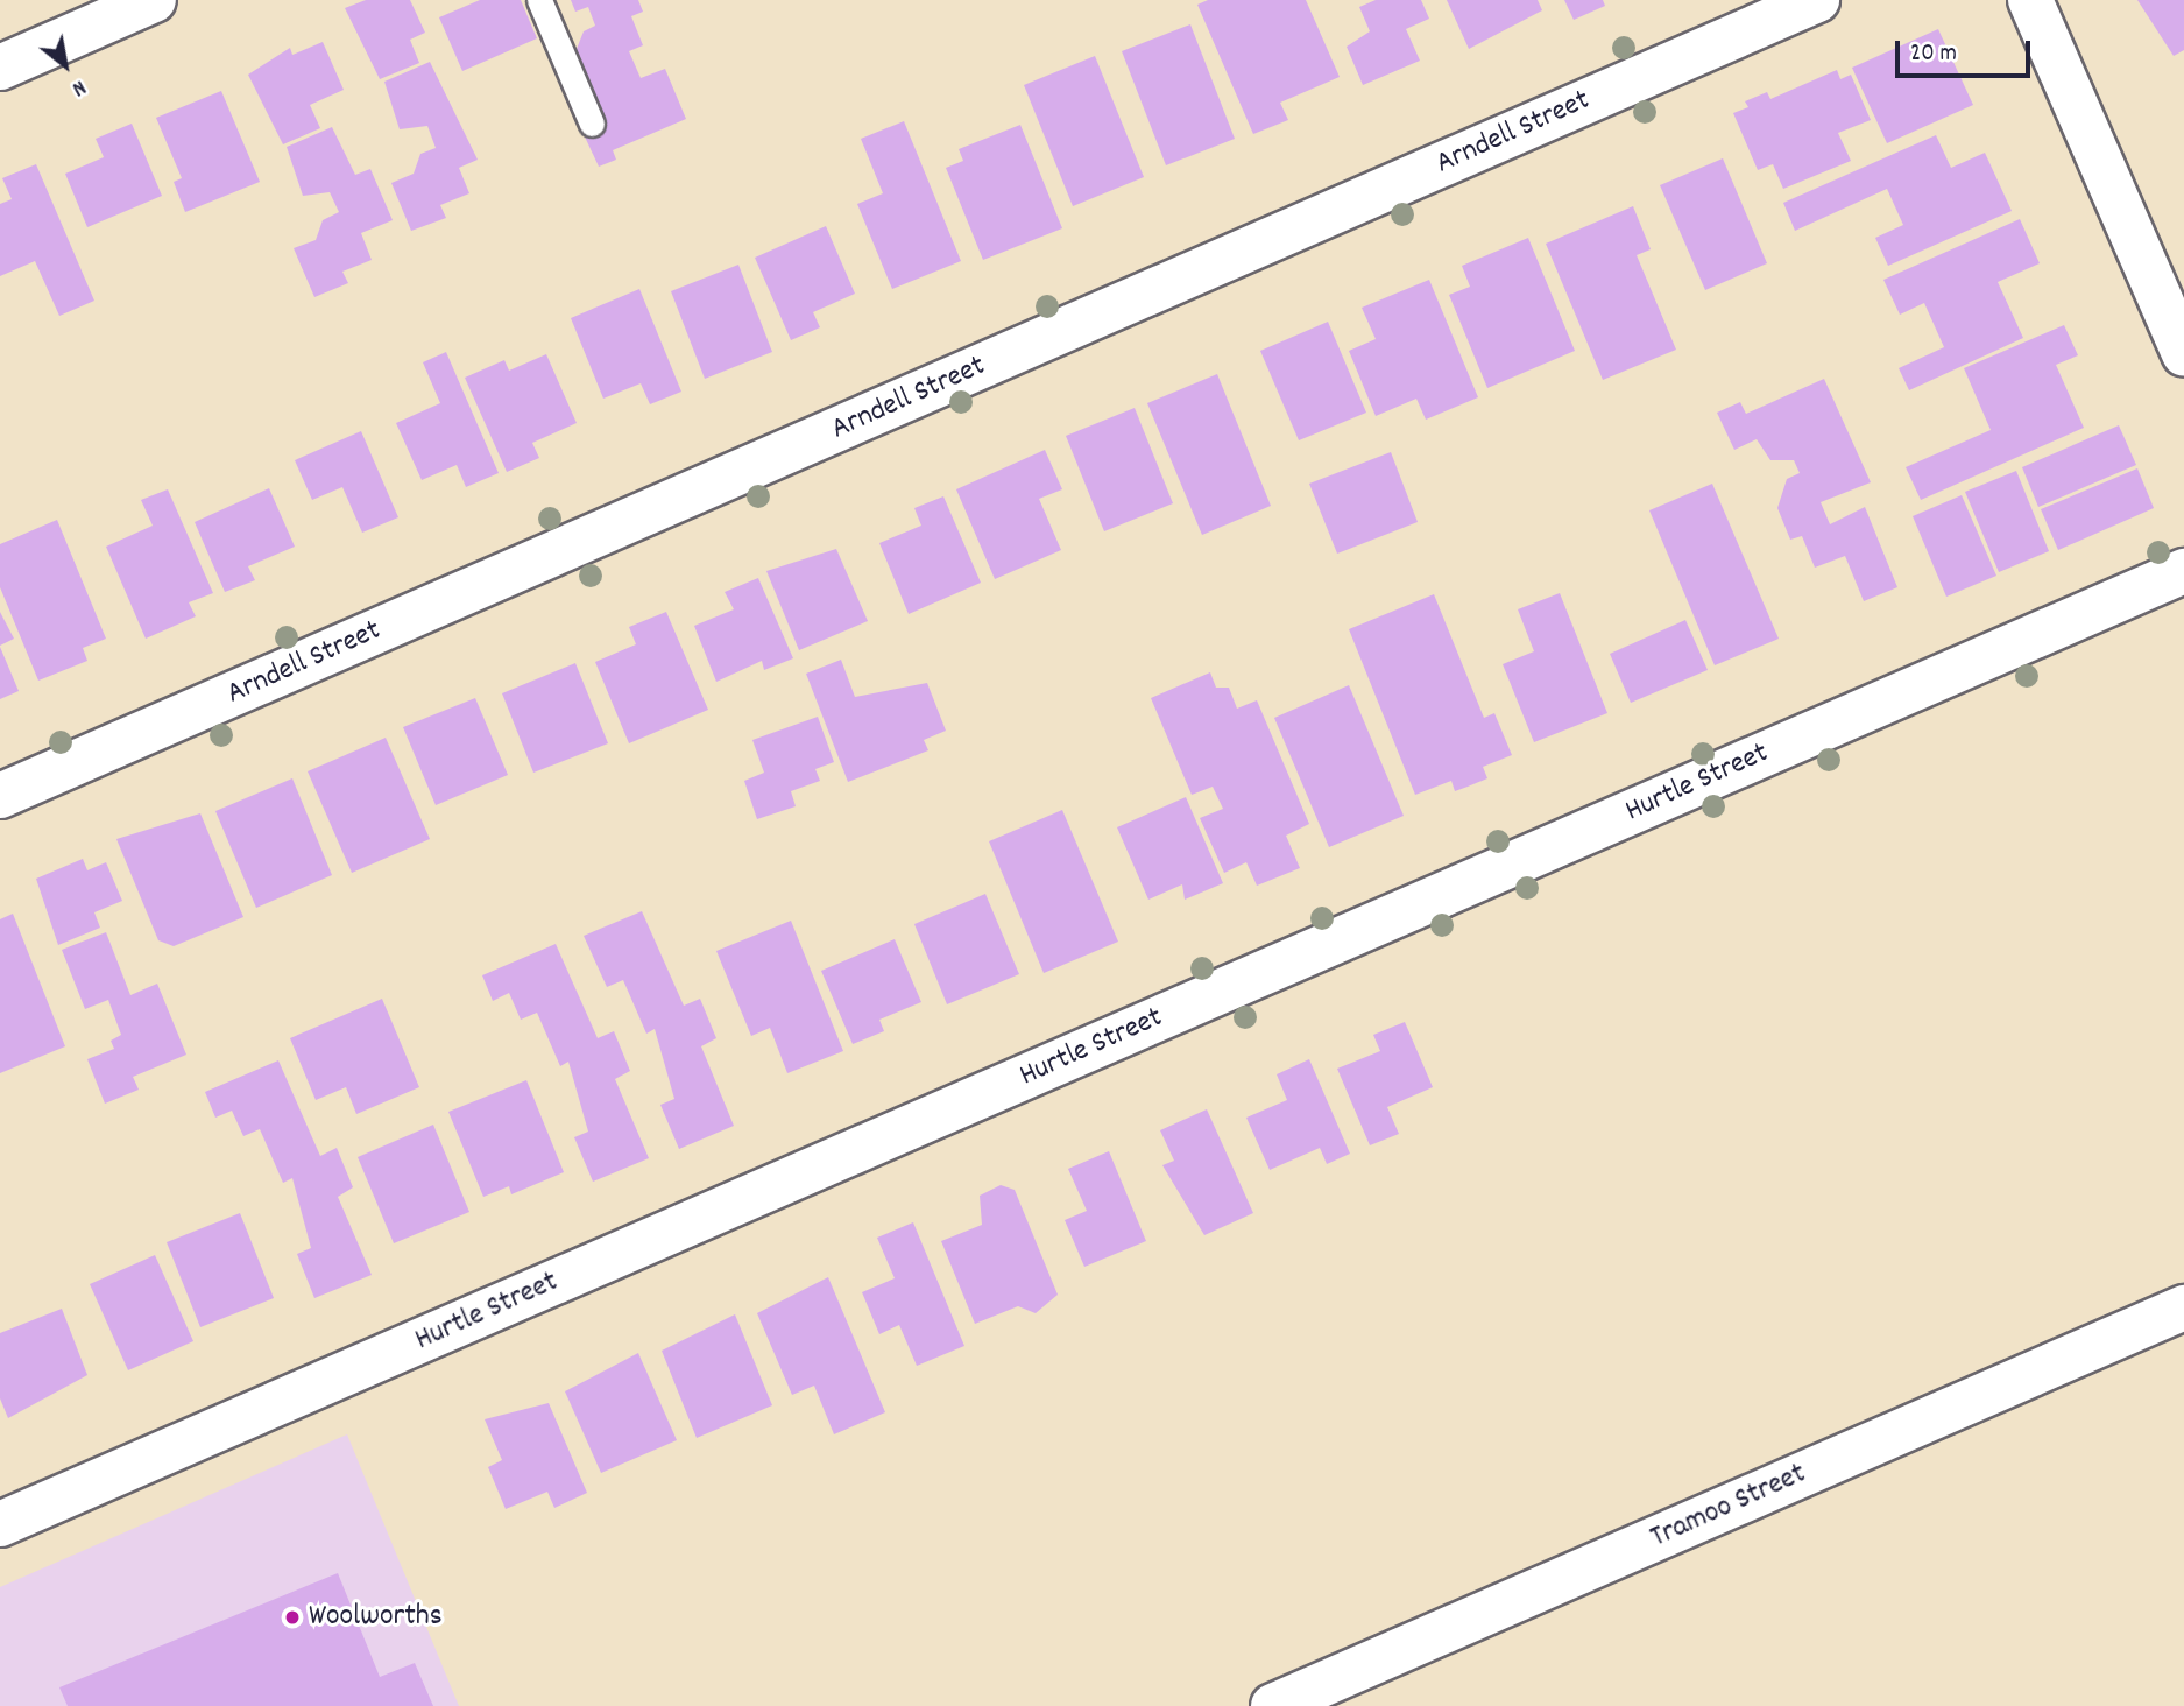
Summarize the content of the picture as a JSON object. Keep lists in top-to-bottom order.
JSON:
{
  "streets": {
    "street": ["Arndell Street", "Hurtle Street", "Tramoo Street"]
  },
  "places": ["Woolworths"],
  "scale_bar": "20 m",
  "north": "bottom right"
}
